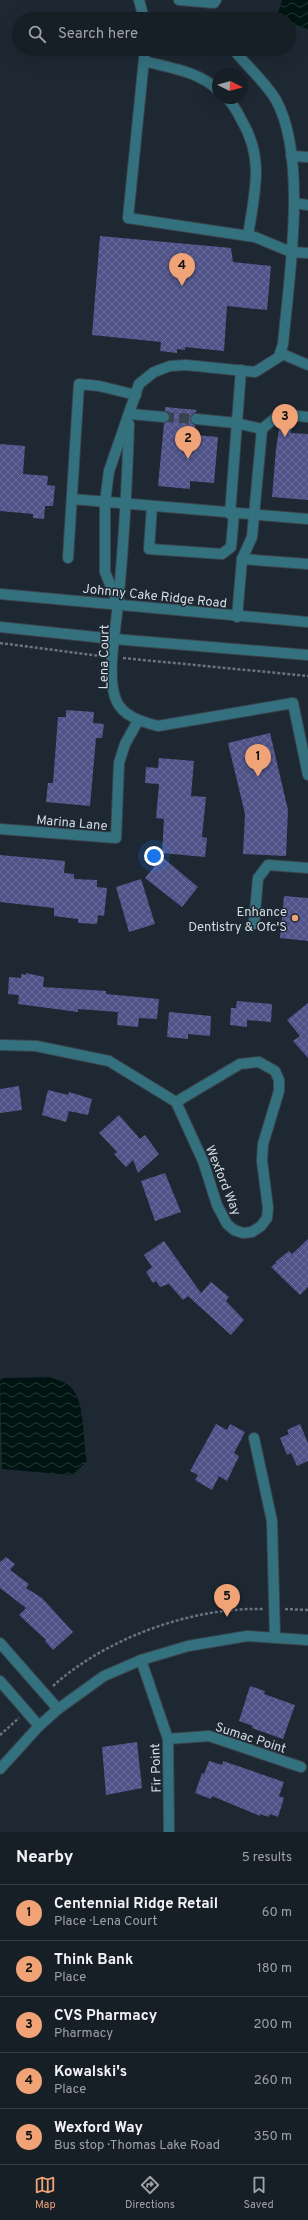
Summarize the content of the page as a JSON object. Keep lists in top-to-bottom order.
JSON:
{
  "streets": {
    "street": [
      "Johnny Cake Ridge Road",
      "Lena Court",
      "Marina Lane",
      "Wexford Way",
      "Sumac Point",
      "Fir Point"
    ]
  },
  "crossings": [
    ["Johnny Cake Ridge Road", "Lena Court"],
    ["Lena Court", "Marina Lane"],
    ["Sumac Point", "Fir Point"]
  ],
  "places": ["Enhance Dentistry & Ofc'S"],
  "north": "right",
  "page": {
    "search": "Search here",
    "pins": [
      "4",
      "3",
      "2",
      "1",
      "5"
    ],
    "heading": ["Nearby", "5 results"],
    "list": [
      {
        "mark": "1",
        "name": "Centennial Ridge Retail",
        "note": "Place · Lena Court",
        "value": "60 m"
      },
      {
        "mark": "2",
        "name": "Think Bank",
        "note": "Place",
        "value": "180 m"
      },
      {
        "mark": "3",
        "name": "CVS Pharmacy",
        "note": "Pharmacy",
        "value": "200 m"
      },
      {
        "mark": "4",
        "name": "Kowalski's",
        "note": "Place",
        "value": "260 m"
      },
      {
        "mark": "5",
        "name": "Wexford Way",
        "note": "Bus stop · Thomas Lake Road",
        "value": "350 m"
      }
    ],
    "nav": ["Map", "Directions", "Saved"]
  }
}
